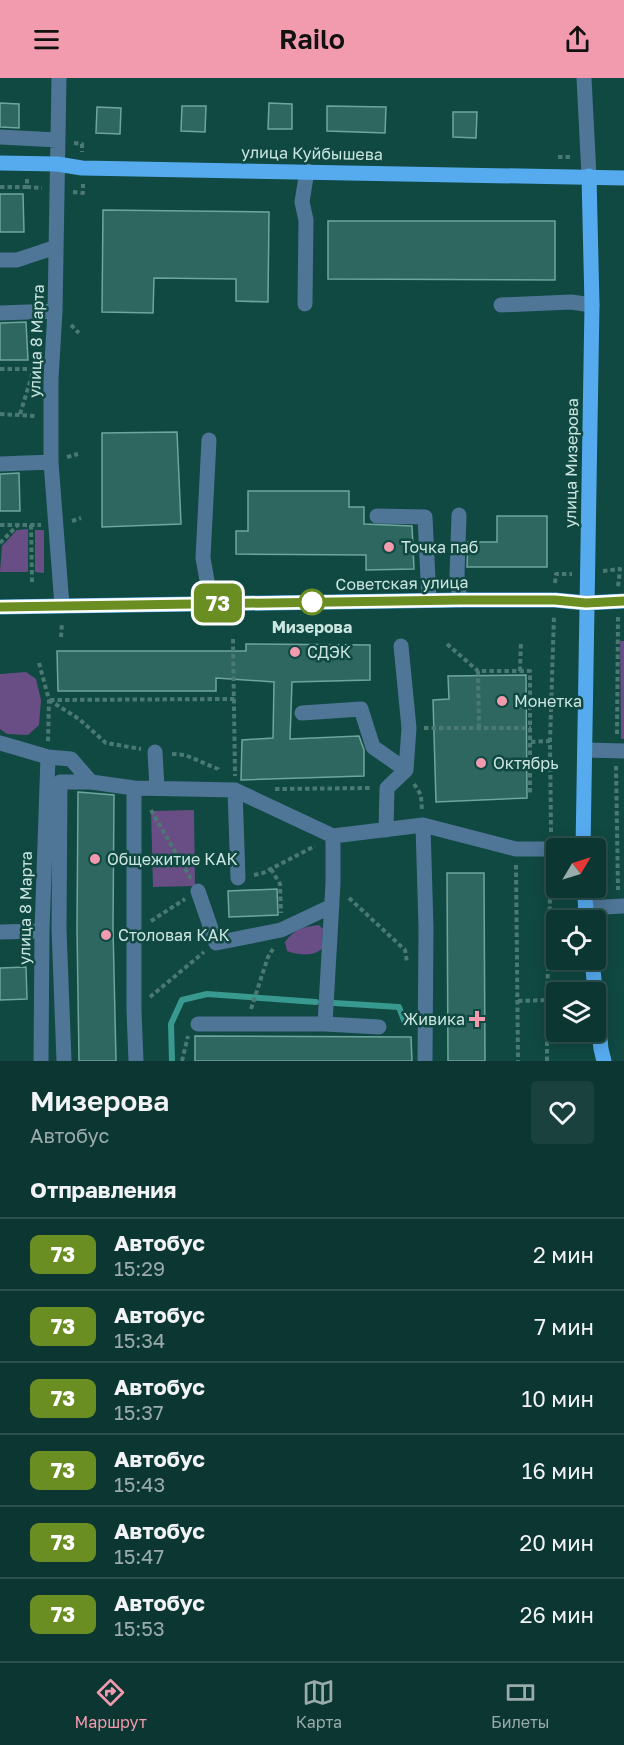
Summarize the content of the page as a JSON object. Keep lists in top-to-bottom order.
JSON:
{
  "streets": {
    "main road": ["улица Куйбышева", "улица Мизерова", "Советская улица"],
    "street": ["улица 8 Марта"]
  },
  "crossings": [
    ["улица Куйбышева", "улица 8 Марта"],
    ["улица Куйбышева", "улица Мизерова"],
    ["улица 8 Марта", "Советская улица"],
    ["улица Мизерова", "Советская улица"]
  ],
  "places": {
    "other": [
      "Точка паб",
      "Мизерова",
      "СДЭК",
      "Монетка",
      "Октябрь",
      "Общежитие КАК",
      "Столовая КАК"
    ],
    "health": ["Живика"]
  },
  "lines": ["bus line 73"],
  "north": "top right",
  "page": {
    "header": "Railo",
    "on_map": "73",
    "heading": [
      ["Мизерова", "Автобус"],
      "Отправления"
    ],
    "list": [
      {
        "mark": "73",
        "name": "Автобус",
        "note": "15:29",
        "value": "2 мин"
      },
      {
        "mark": "73",
        "name": "Автобус",
        "note": "15:34",
        "value": "7 мин"
      },
      {
        "mark": "73",
        "name": "Автобус",
        "note": "15:37",
        "value": "10 мин"
      },
      {
        "mark": "73",
        "name": "Автобус",
        "note": "15:43",
        "value": "16 мин"
      },
      {
        "mark": "73",
        "name": "Автобус",
        "note": "15:47",
        "value": "20 мин"
      },
      {
        "mark": "73",
        "name": "Автобус",
        "note": "15:53",
        "value": "26 мин"
      }
    ],
    "tabs": ["Маршрут", "Карта", "Билеты"]
  }
}
